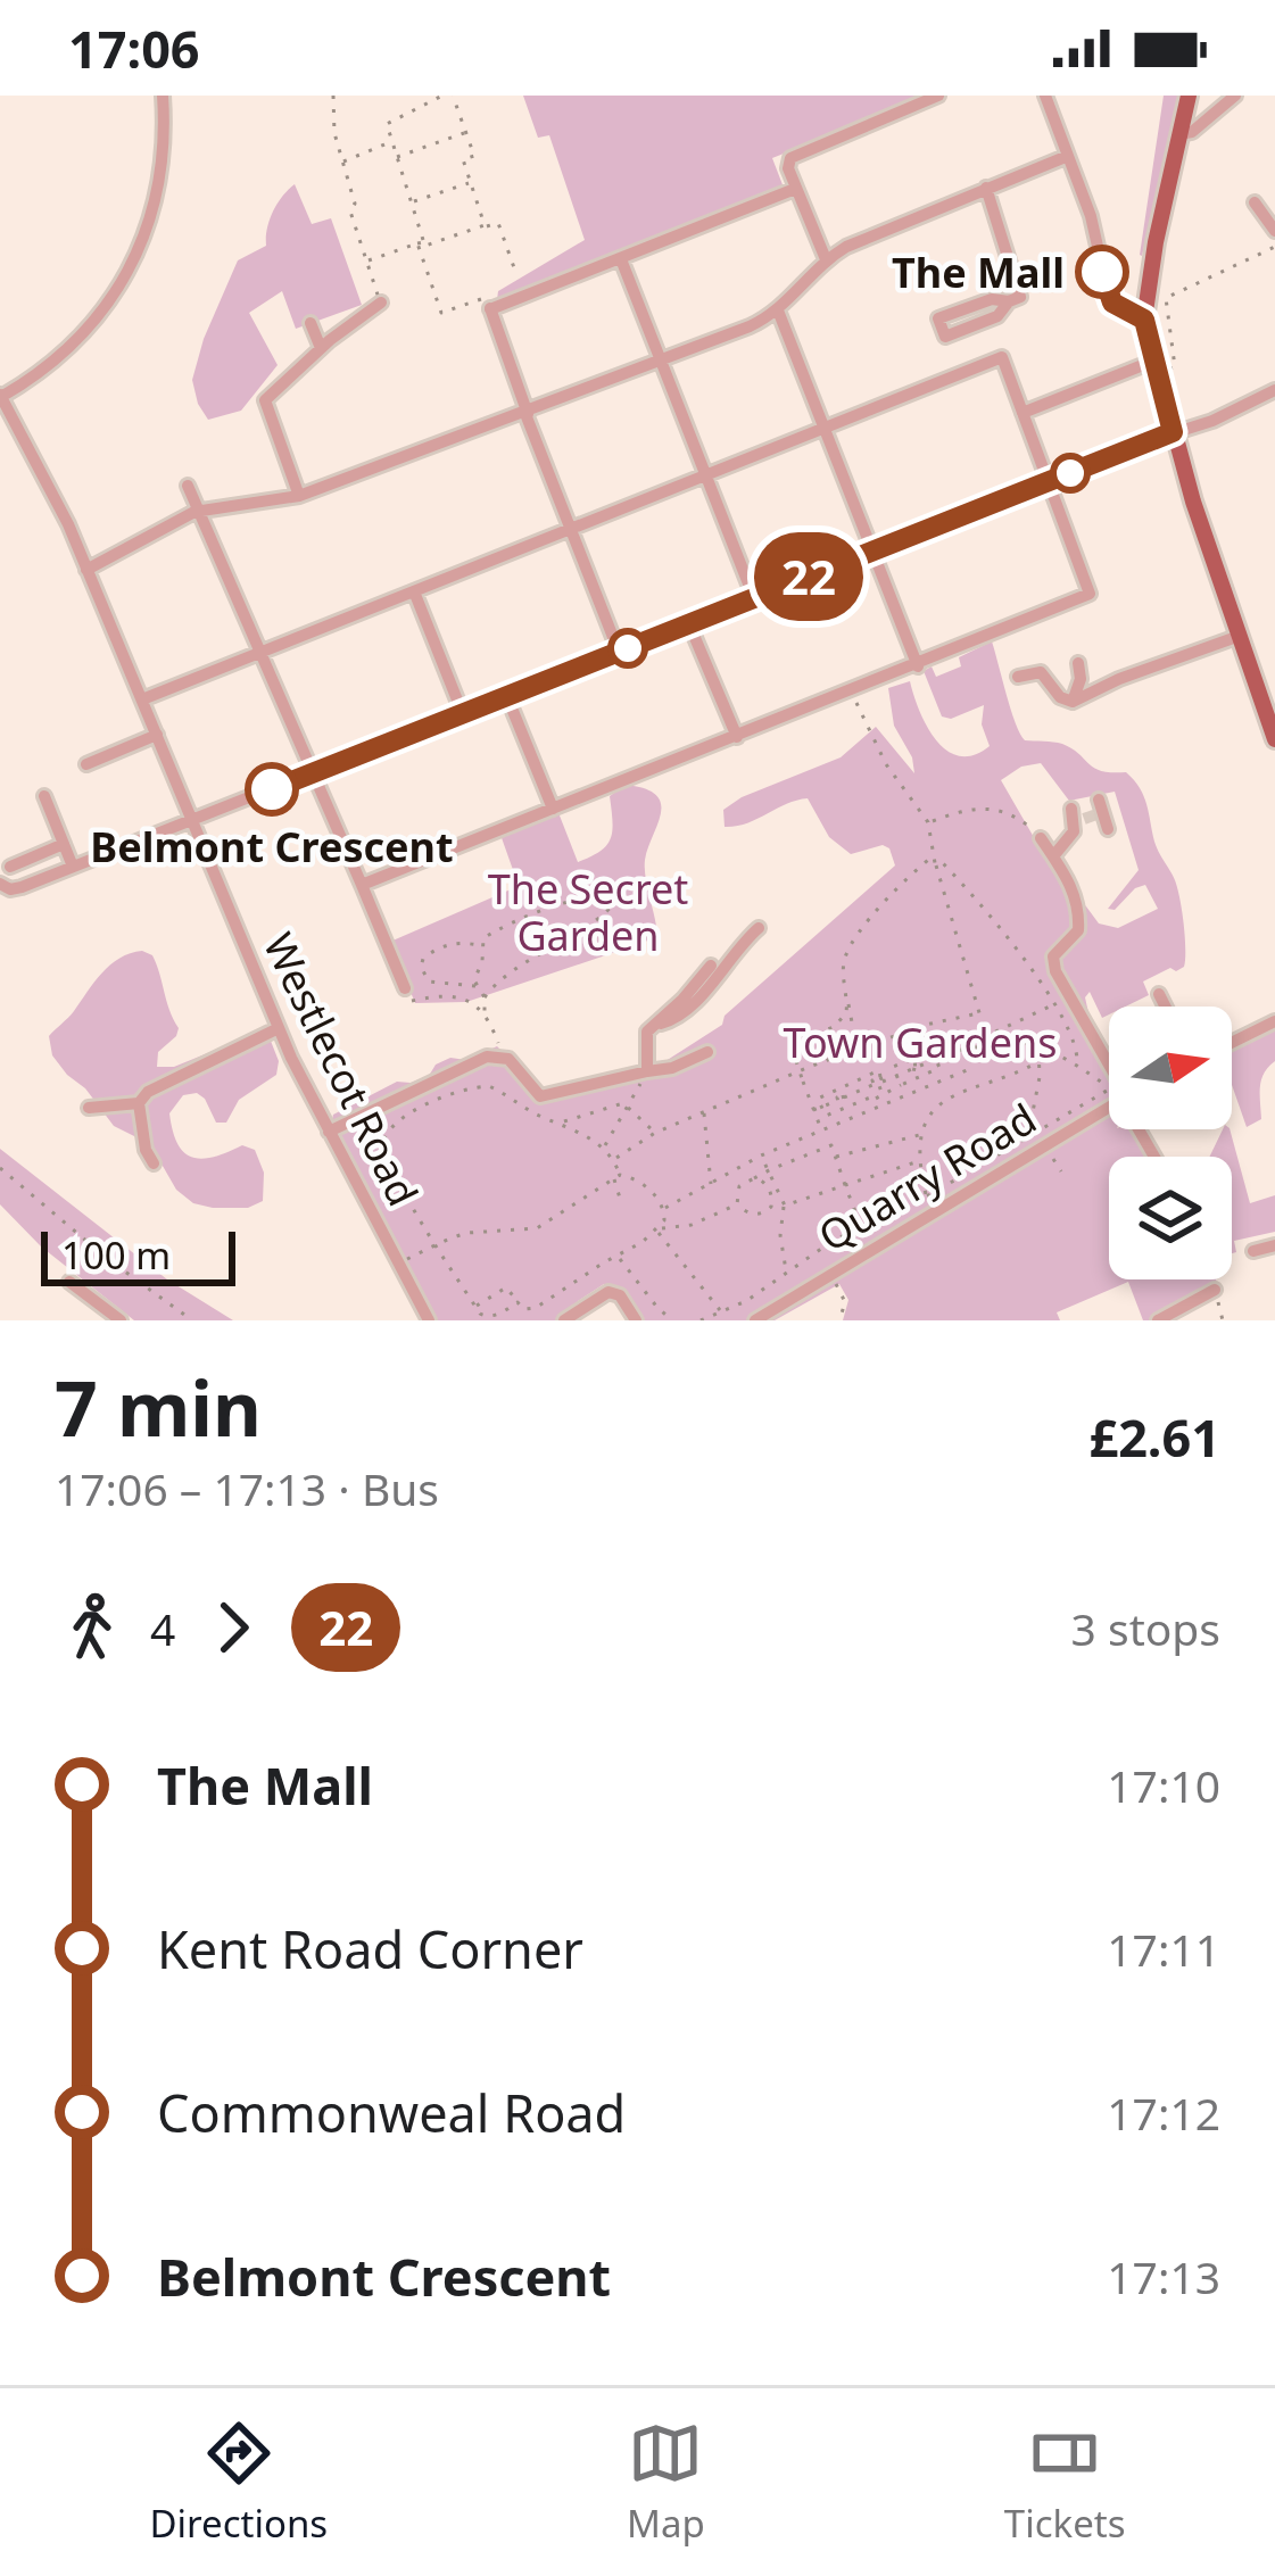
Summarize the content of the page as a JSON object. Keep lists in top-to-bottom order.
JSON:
{
  "streets": {
    "street": ["Westlecot Road", "Quarry Road"]
  },
  "parks": ["The Secret Garden", "Town Gardens"],
  "places": ["The Mall", "Belmont Crescent"],
  "lines": ["bus line 22"],
  "scale_bar": "100 m",
  "north": "right",
  "page": {
    "status": "17:06",
    "on_map": "22",
    "scale": "100 m",
    "heading": ["7 min", "17:06 – 17:13 · Bus", "£2.61"],
    "legs": ["4", "22", "3 stops"],
    "list": [
      {
        "name": "The Mall",
        "value": "17:10"
      },
      {
        "name": "Kent Road Corner",
        "value": "17:11"
      },
      {
        "name": "Commonweal Road",
        "value": "17:12"
      },
      {
        "name": "Belmont Crescent",
        "value": "17:13"
      }
    ],
    "tabs": ["Directions", "Map", "Tickets"]
  }
}
